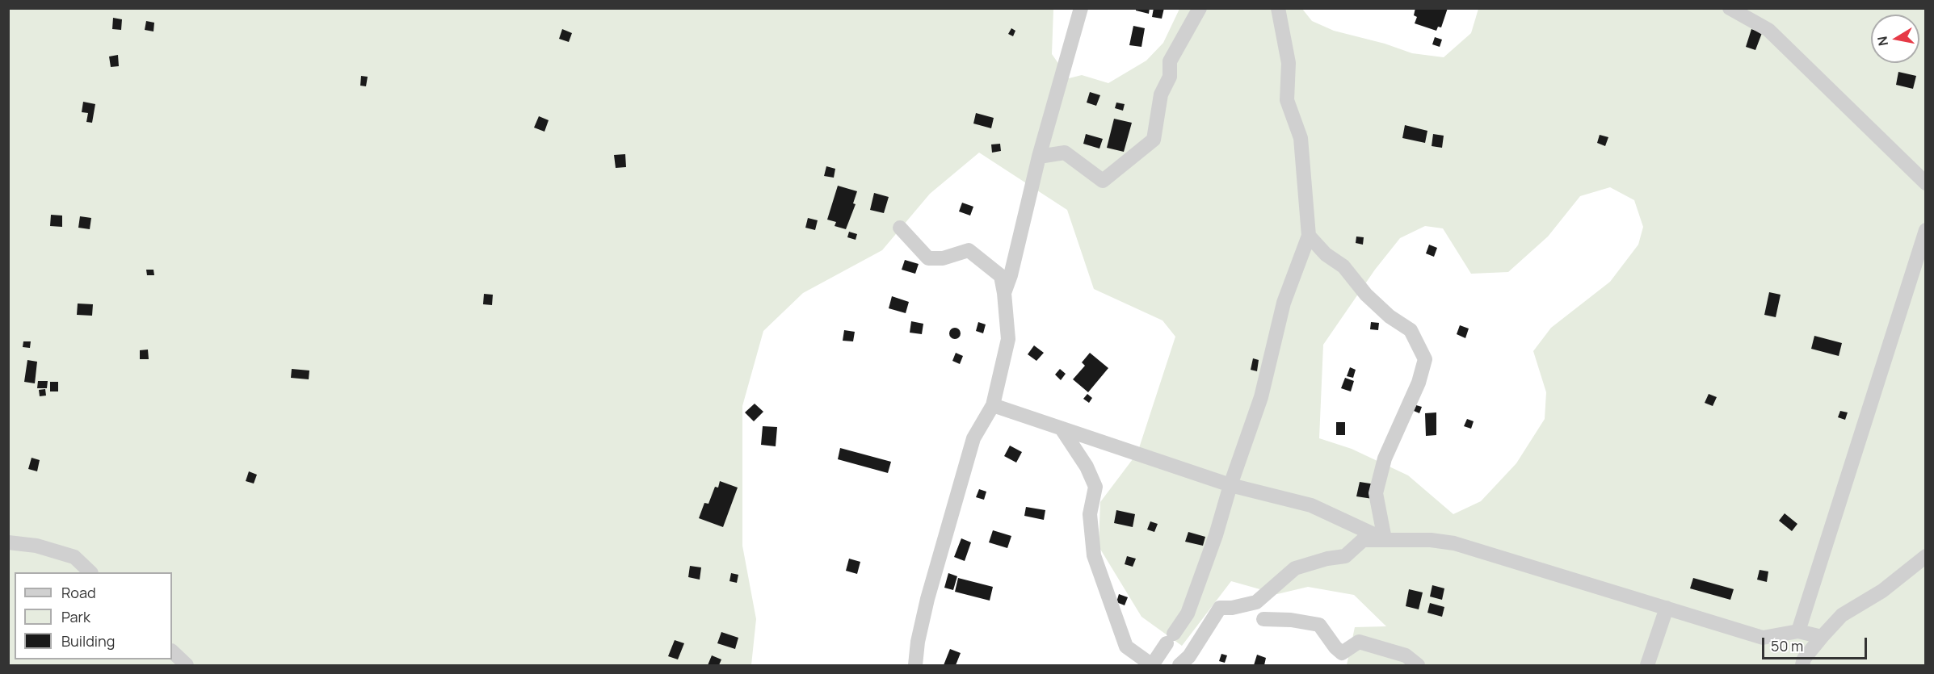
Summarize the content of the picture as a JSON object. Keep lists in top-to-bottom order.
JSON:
{
  "legend": ["Road", "Park", "Building"],
  "scale_bar": "50 m",
  "north": "left"
}
